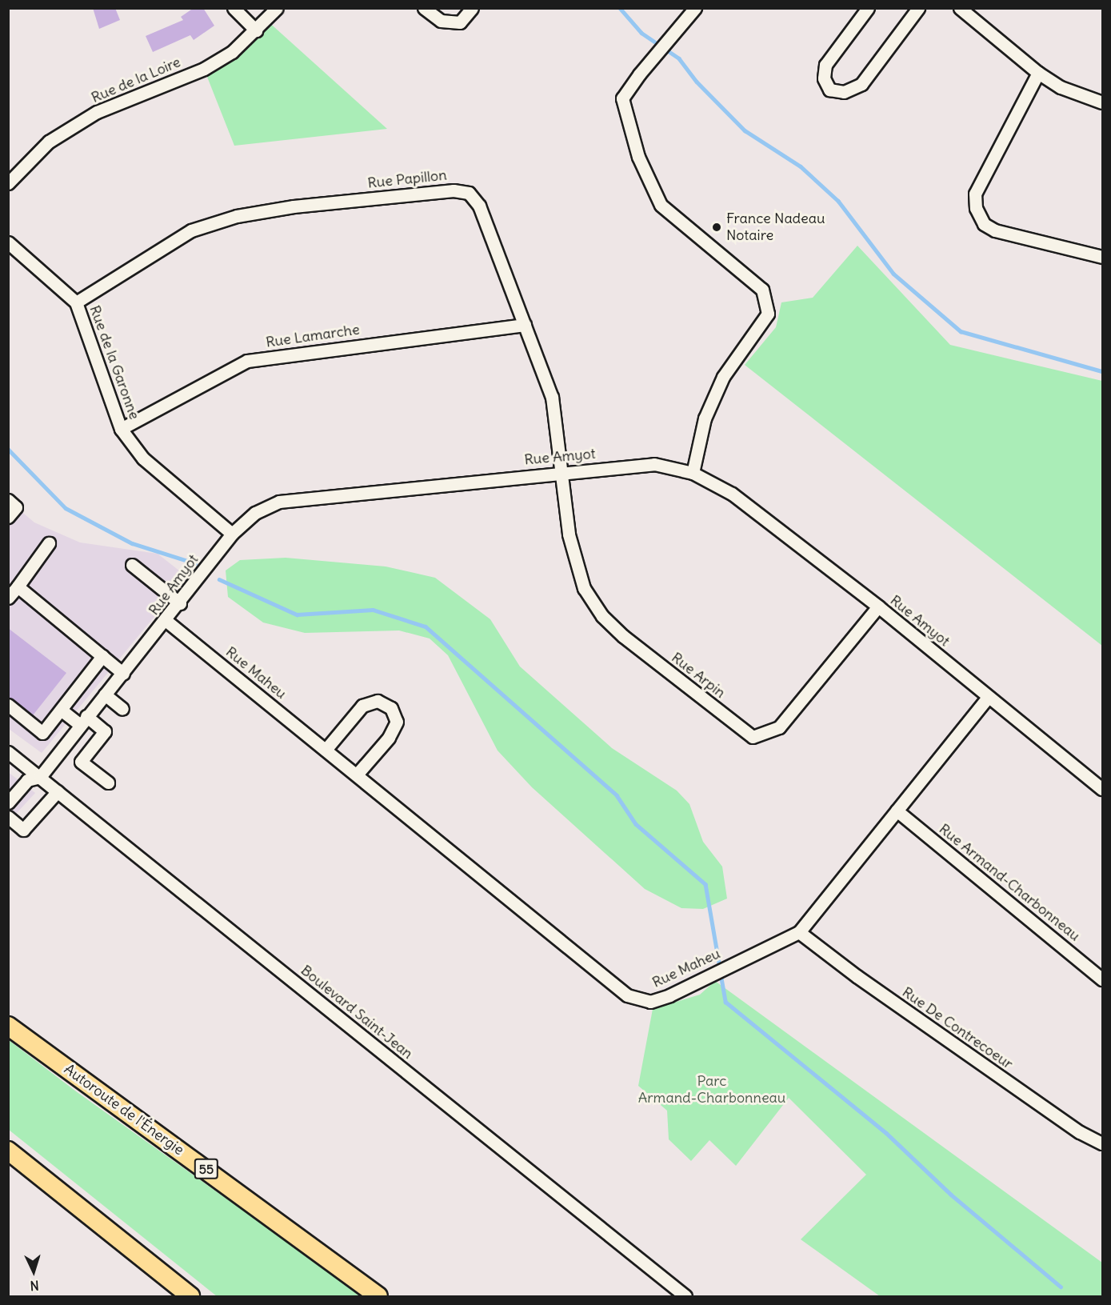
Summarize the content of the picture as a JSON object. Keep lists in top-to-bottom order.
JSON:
{
  "streets": {
    "highway": ["Autoroute de l'Énergie", "55"],
    "street": [
      "Rue de la Loire",
      "Rue Papillon",
      "Rue Lamarche",
      "Rue de la Garonne",
      "Rue Amyot",
      "Rue Maheu",
      "Rue Arpin",
      "Rue Armand-Charbonneau",
      "Boulevard Saint-Jean",
      "Rue De Contrecoeur"
    ]
  },
  "crossings": [
    ["Rue Papillon", "Rue Lamarche"],
    ["Rue Papillon", "Rue de la Garonne"],
    ["Rue Papillon", "Rue Amyot"],
    ["Rue Papillon", "Rue Arpin"],
    ["Rue Lamarche", "Rue de la Garonne"],
    ["Rue de la Garonne", "Rue Amyot"],
    ["Rue Amyot", "Rue Maheu"],
    ["Rue Amyot", "Rue Arpin"],
    ["Rue Amyot", "Boulevard Saint-Jean"],
    ["Rue Maheu", "Rue Armand-Charbonneau"],
    ["Rue Maheu", "Rue De Contrecoeur"]
  ],
  "parks": ["Parc Armand-Charbonneau"],
  "places": ["France Nadeau Notaire"],
  "north": "bottom"
}
